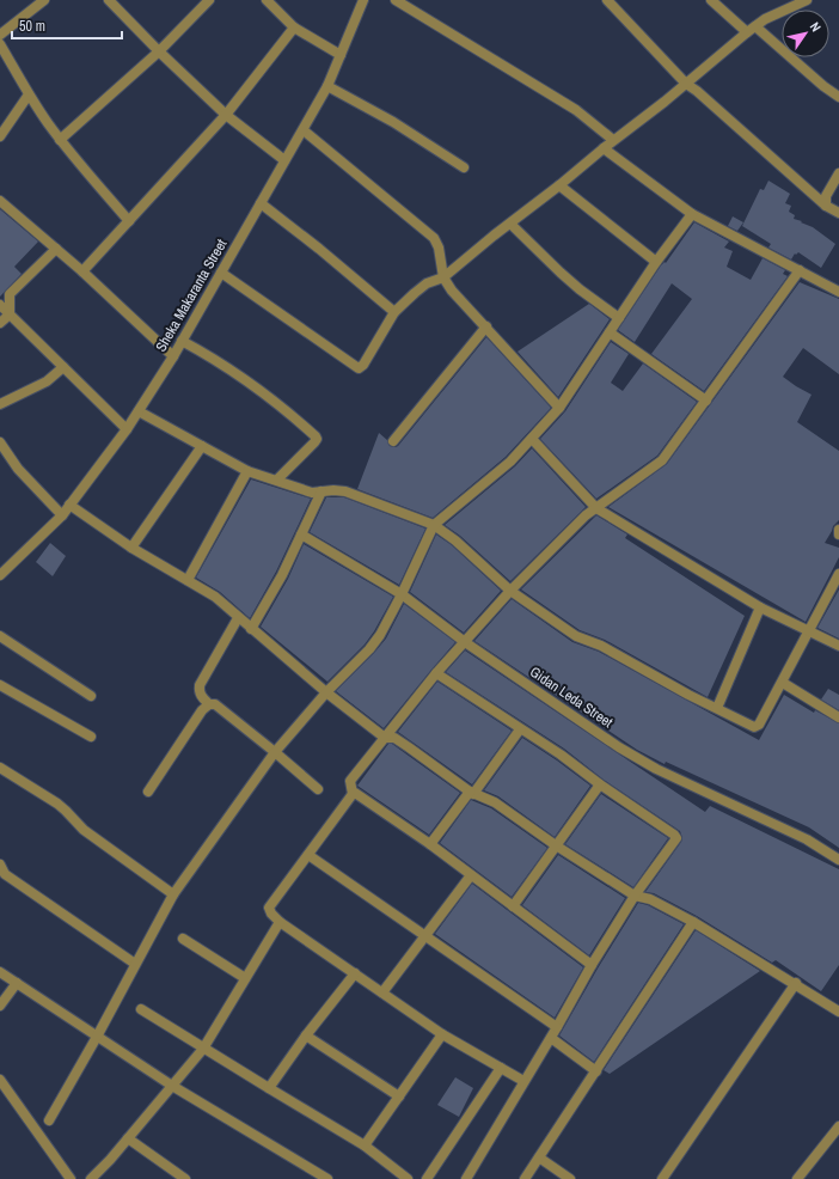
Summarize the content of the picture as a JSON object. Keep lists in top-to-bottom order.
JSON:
{
  "streets": {
    "street": ["Sheka Makaranta Street", "Gidan Leda Street"]
  },
  "scale_bar": "50 m",
  "north": "top right"
}
